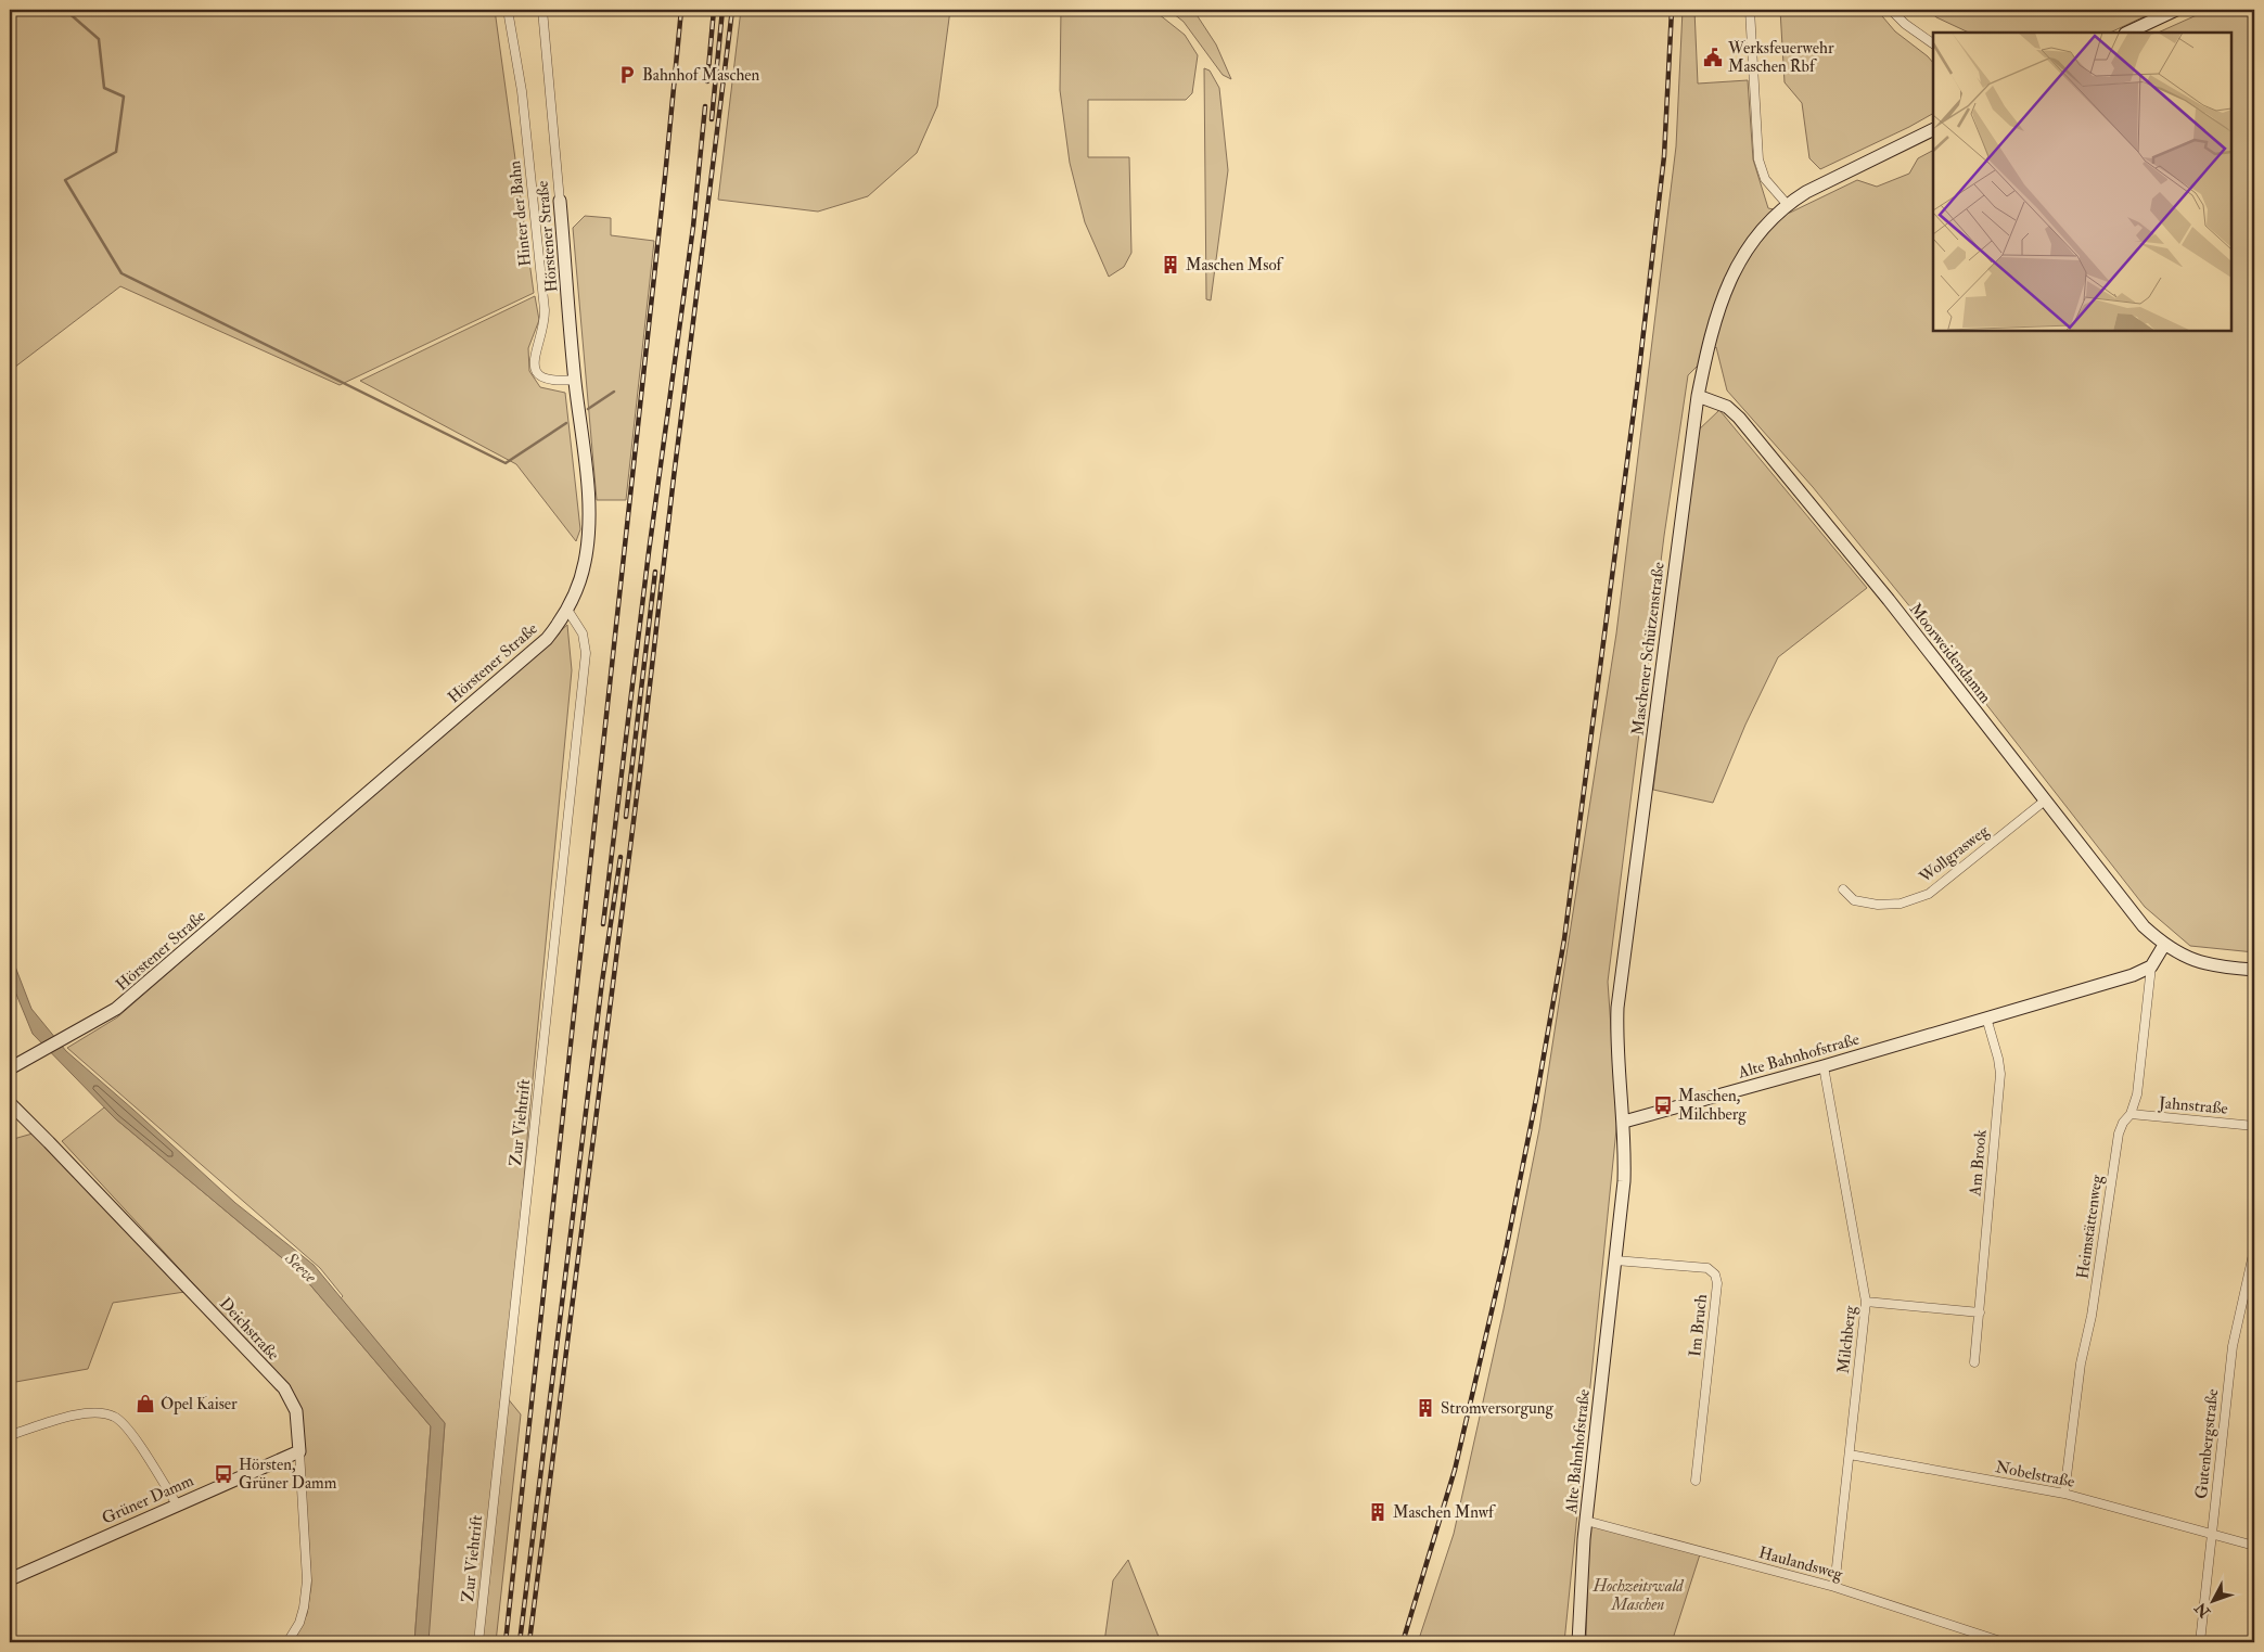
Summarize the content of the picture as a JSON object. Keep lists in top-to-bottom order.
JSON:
{
  "streets": {
    "street": [
      "Hinter der Bahn",
      "Hörstener Straße",
      "Maschener Schützenstraße",
      "Moorweidendamm",
      "Wollgrasweg",
      "Alte Bahnhofstraße",
      "Jahnstraße",
      "Zur Viehtrift",
      "Am Brook",
      "Heimstättenweg",
      "Im Bruch",
      "Deichstraße",
      "Milchberg",
      "Gutenbergstraße",
      "Nobelstraße",
      "Grüner Damm",
      "Haulandsweg"
    ]
  },
  "crossings": [
    ["Hinter der Bahn", "Hörstener Straße"],
    ["Hörstener Straße", "Zur Viehtrift"],
    ["Maschener Schützenstraße", "Moorweidendamm"],
    ["Maschener Schützenstraße", "Alte Bahnhofstraße"],
    ["Moorweidendamm", "Wollgrasweg"],
    ["Alte Bahnhofstraße", "Am Brook"],
    ["Alte Bahnhofstraße", "Heimstättenweg"],
    ["Alte Bahnhofstraße", "Im Bruch"],
    ["Alte Bahnhofstraße", "Milchberg"],
    ["Alte Bahnhofstraße", "Haulandsweg"],
    ["Jahnstraße", "Heimstättenweg"],
    ["Heimstättenweg", "Nobelstraße"],
    ["Deichstraße", "Grüner Damm"],
    ["Milchberg", "Nobelstraße"],
    ["Milchberg", "Haulandsweg"],
    ["Gutenbergstraße", "Nobelstraße"]
  ],
  "water": ["Seeve"],
  "parks": ["Hochzeitswald Maschen"],
  "places": {
    "public building": ["Werksfeuerwehr Maschen Rbf"],
    "parking": ["Bahnhof Maschen"],
    "building": ["Maschen Msof", "Stromversorgung", "Maschen Mnwf"],
    "bus stop": ["Maschen, Milchberg", "Hörsten, Grüner Damm"],
    "shop": ["Opel Kaiser"]
  },
  "north": "bottom left"
}
